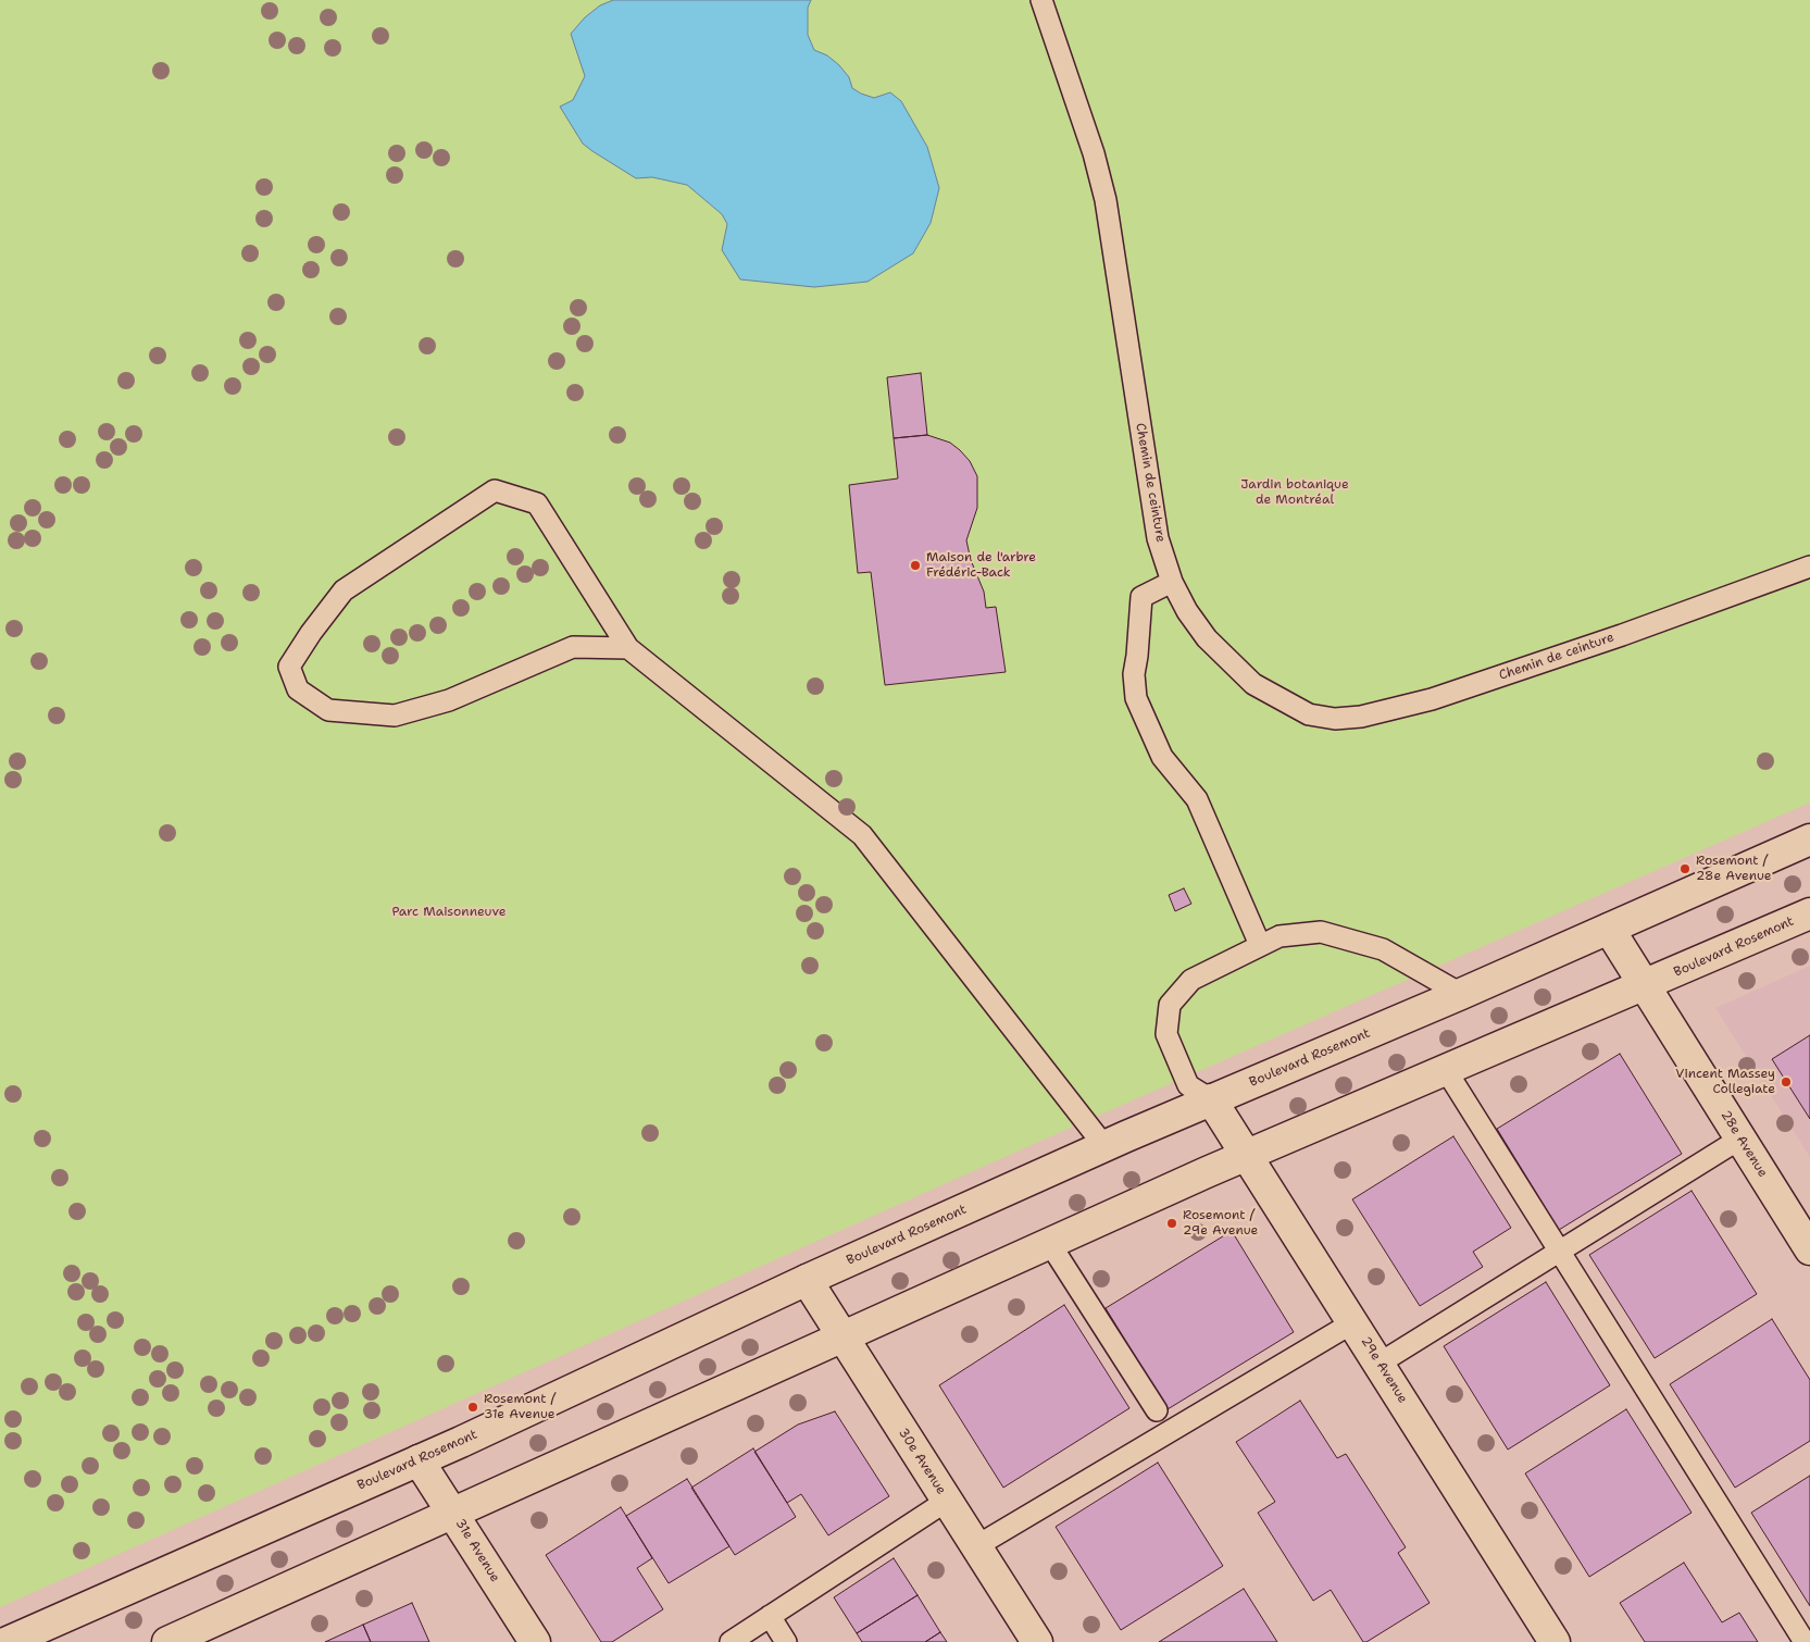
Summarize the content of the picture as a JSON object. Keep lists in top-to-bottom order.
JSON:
{
  "streets": {
    "main road": [
      "Boulevard Rosemont",
      "28e Avenue",
      "29e Avenue",
      "30e Avenue",
      "31e Avenue"
    ],
    "lane": ["Chemin de ceinture"]
  },
  "crossings": [
    ["Boulevard Rosemont", "28e Avenue"],
    ["Boulevard Rosemont", "29e Avenue"],
    ["Boulevard Rosemont", "30e Avenue"],
    ["Boulevard Rosemont", "31e Avenue"]
  ],
  "parks": ["Jardin botanique de Montréal", "Parc Maisonneuve"],
  "places": [
    "Maison de l'arbre Frédéric-Back",
    "Rosemont / 28e Avenue",
    "Vincent Massey Collegiate",
    "Rosemont / 29e Avenue",
    "Rosemont / 31e Avenue"
  ]
}
